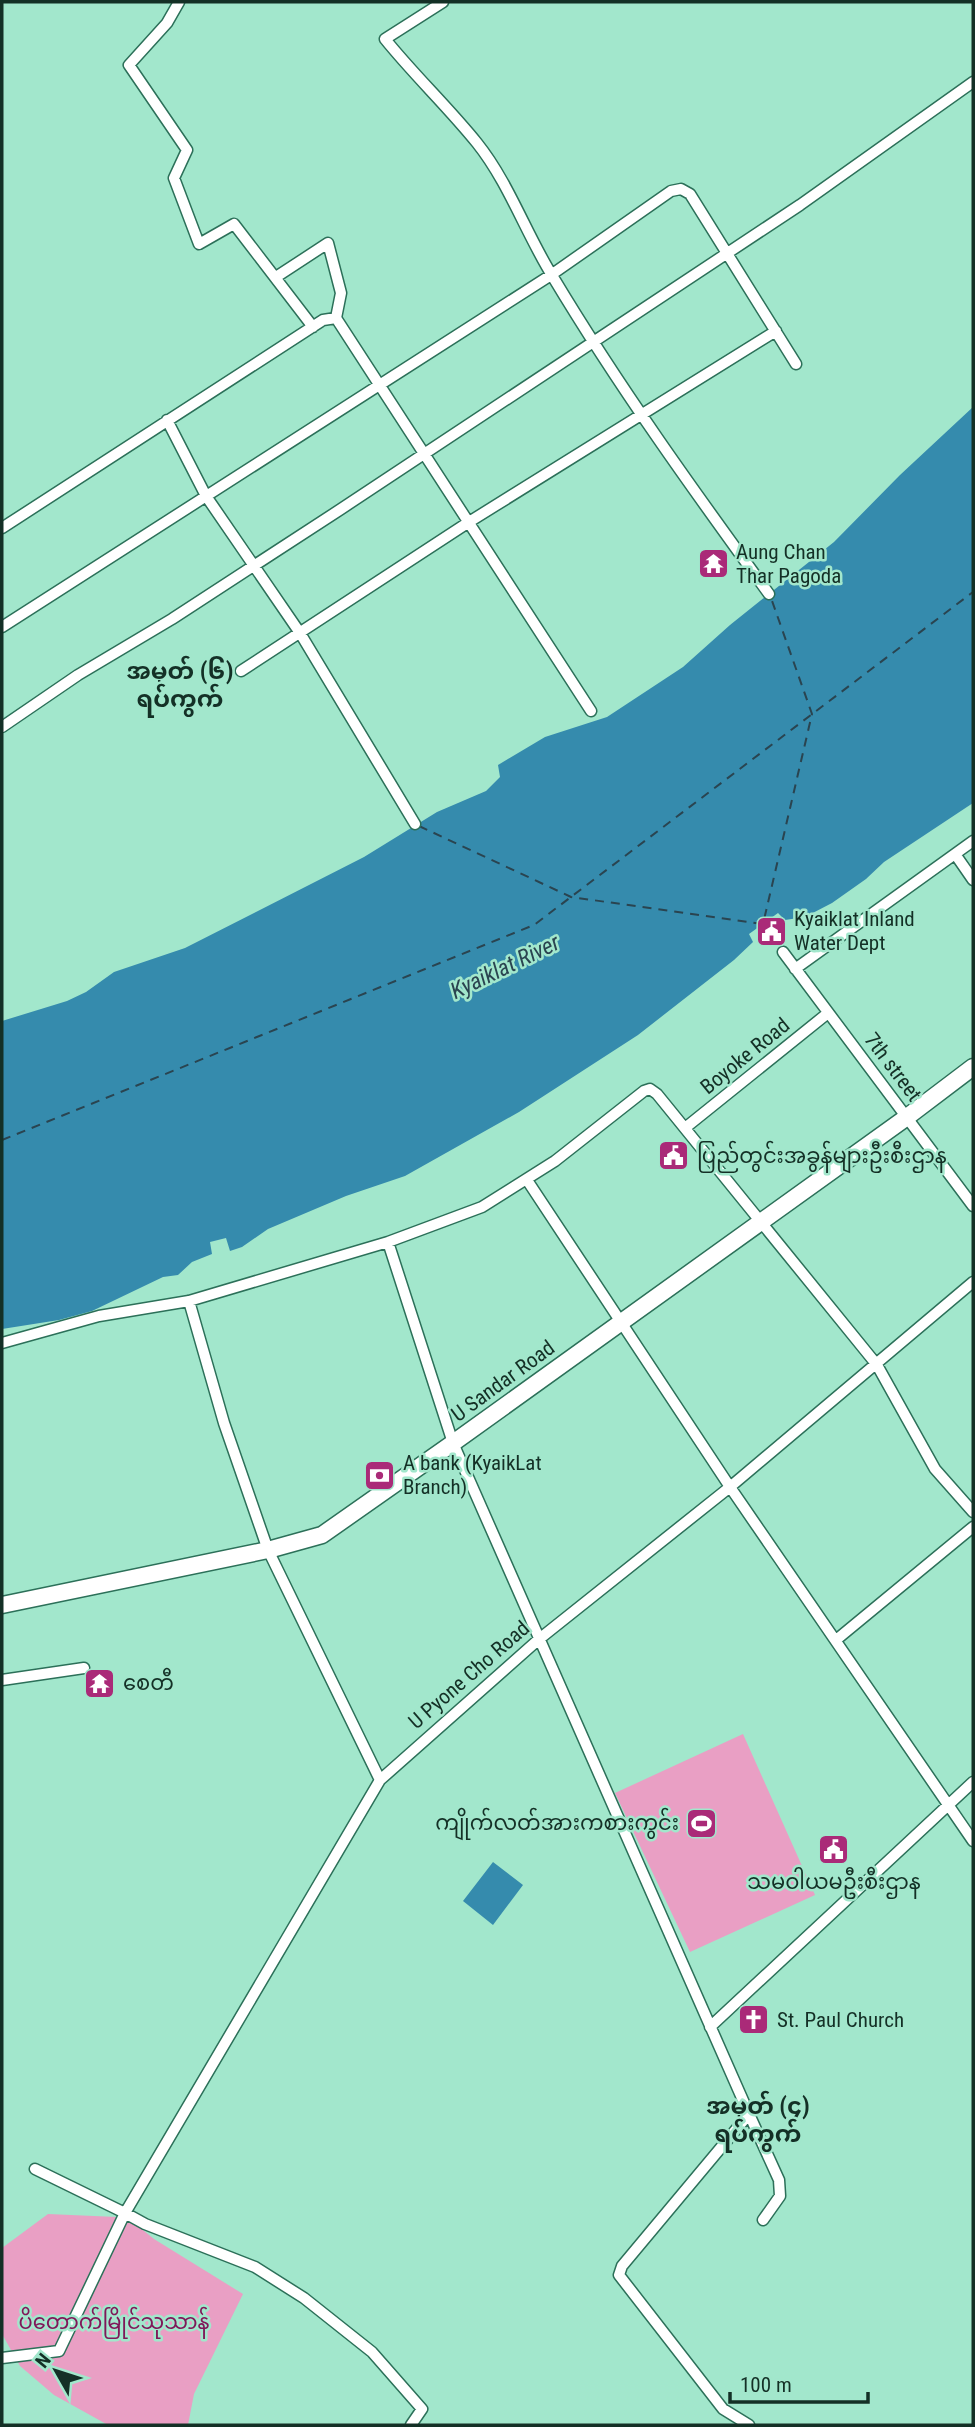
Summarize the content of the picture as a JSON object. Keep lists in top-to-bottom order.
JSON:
{
  "streets": {
    "main road": ["U Sandar Road"],
    "street": ["Boyoke Road", "7th street", "U Pyone Cho Road"]
  },
  "crossings": [
    ["Boyoke Road", "7th street"],
    ["7th street", "U Sandar Road"]
  ],
  "districts": ["အမှတ် (၆) ရပ်ကွက်", "အမှတ် (၄) ရပ်ကွက်"],
  "water": ["Kyaiklat River"],
  "parks": ["ပိတောက်မြိုင်သုသာန်"],
  "places": {
    "temple": ["Aung Chan Thar Pagoda", "စေတီ"],
    "public building": ["Kyaiklat Inland Water Dept", "ပြည်တွင်းအခွန်များဦးစီးဌာန", "သမဝါယမဦးစီးဌာန"],
    "bank": ["A bank (KyaikLat Branch)"],
    "sports": ["ကျိုက်လတ်အားကစားကွင်း"],
    "church": ["St. Paul Church"]
  },
  "scale_bar": "100 m",
  "north": "top left"
}
